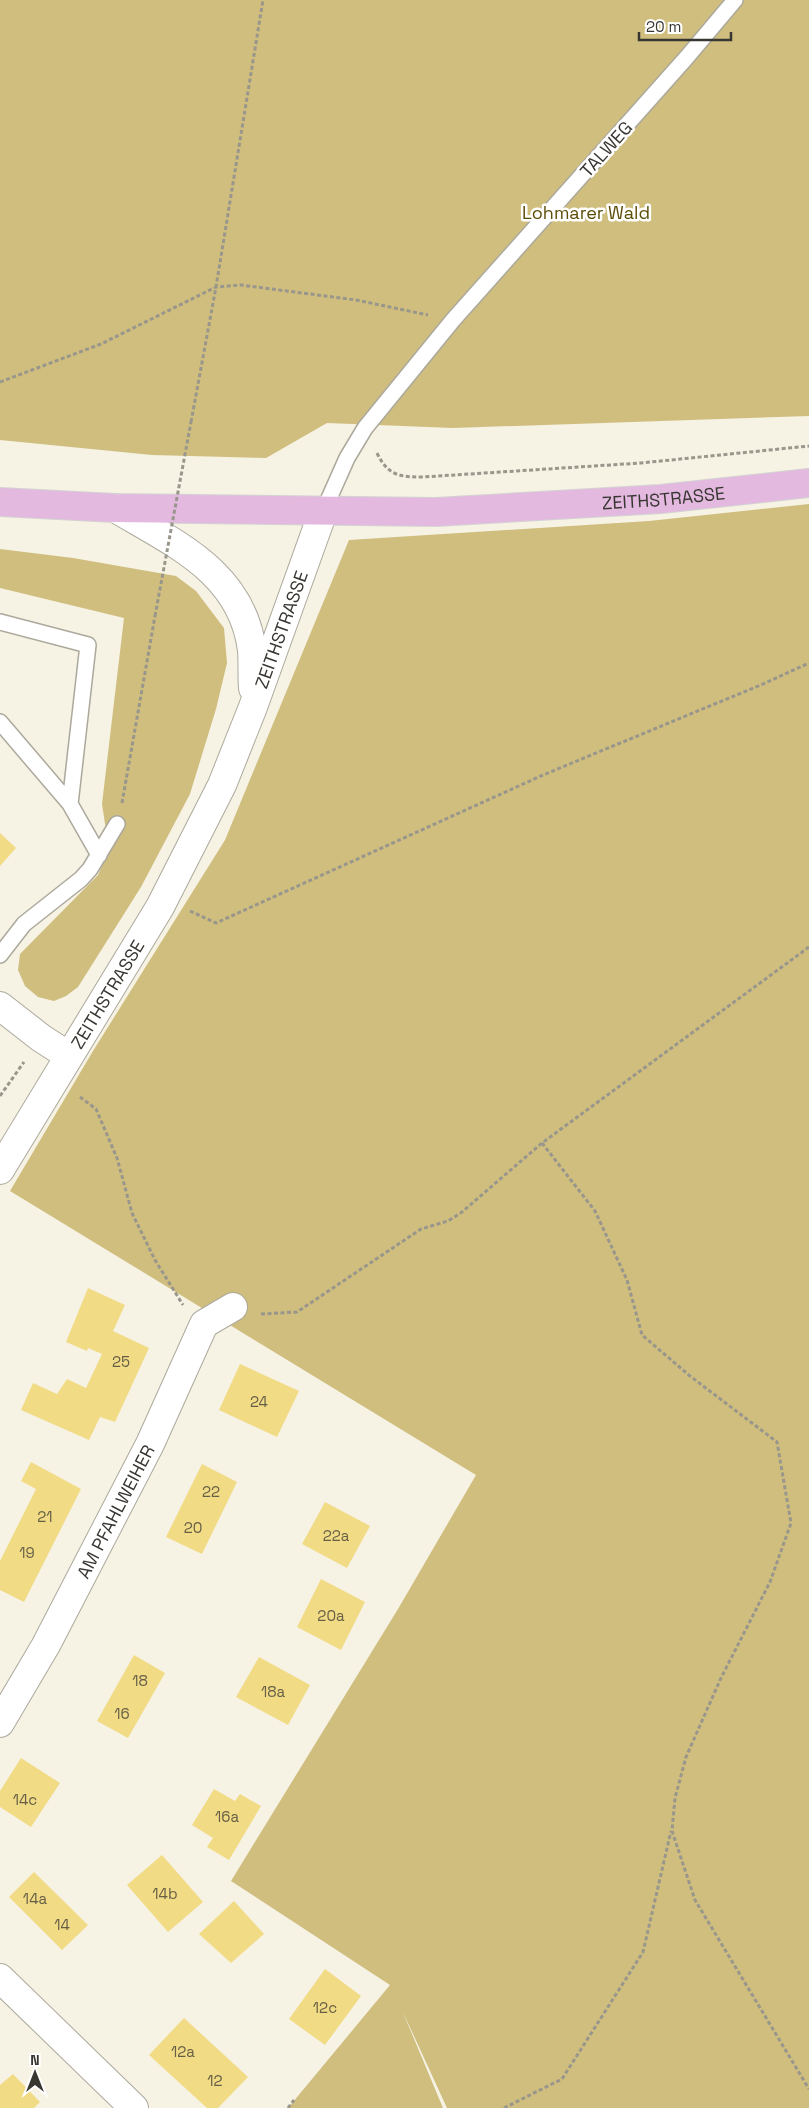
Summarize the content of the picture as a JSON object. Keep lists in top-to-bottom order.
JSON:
{
  "streets": {
    "main road": ["ZEITHSTRASSE"],
    "street": ["AM PFAHLWEIHER"],
    "lane": ["TALWEG"]
  },
  "crossings": [
    ["TALWEG", "ZEITHSTRASSE"]
  ],
  "parks": ["Lohmarer Wald"],
  "house_numbers": [
    "25",
    "24",
    "22",
    "21",
    "20",
    "22a",
    "19",
    "20a",
    "18",
    "18a",
    "16",
    "14c",
    "16a",
    "14b",
    "14a",
    "14",
    "12c",
    "12a",
    "12"
  ],
  "scale_bar": "20 m",
  "north": "top"
}
